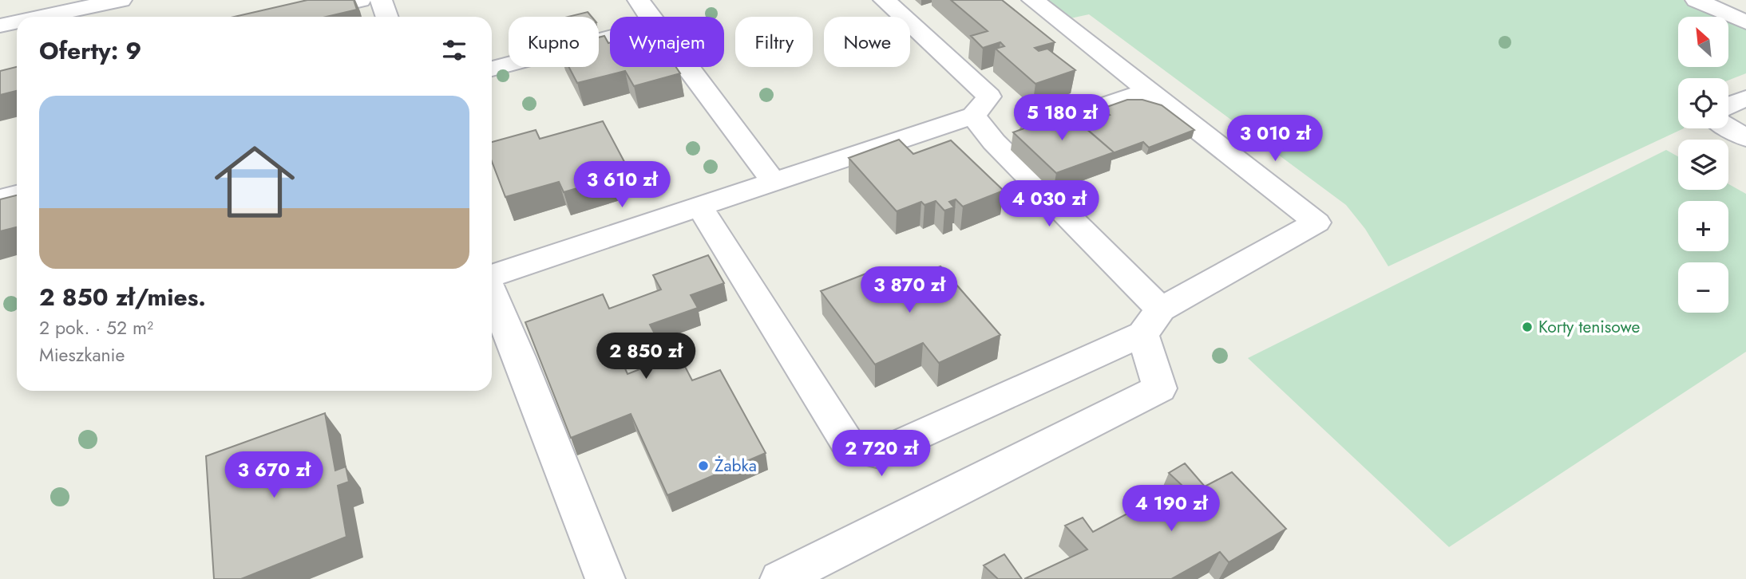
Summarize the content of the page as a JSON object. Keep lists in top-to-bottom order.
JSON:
{
  "places": ["Korty tenisowe", "Żabka"],
  "north": "top left",
  "page": {
    "map_buttons": ["+", "−"],
    "chip": [
      "Kupno",
      "Wynajem",
      "Filtry",
      "Nowe"
    ],
    "heading": "Oferty: 9",
    "list": [
      {
        "name": "2 850 zł/mies.",
        "note": "2 pok. · 52 m² · Mieszkanie"
      }
    ],
    "price": [
      "5 180 zł",
      "3 010 zł",
      "3 610 zł",
      "4 030 zł",
      "3 870 zł",
      "2 850 zł",
      "2 720 zł",
      "3 670 zł",
      "4 190 zł"
    ]
  }
}
